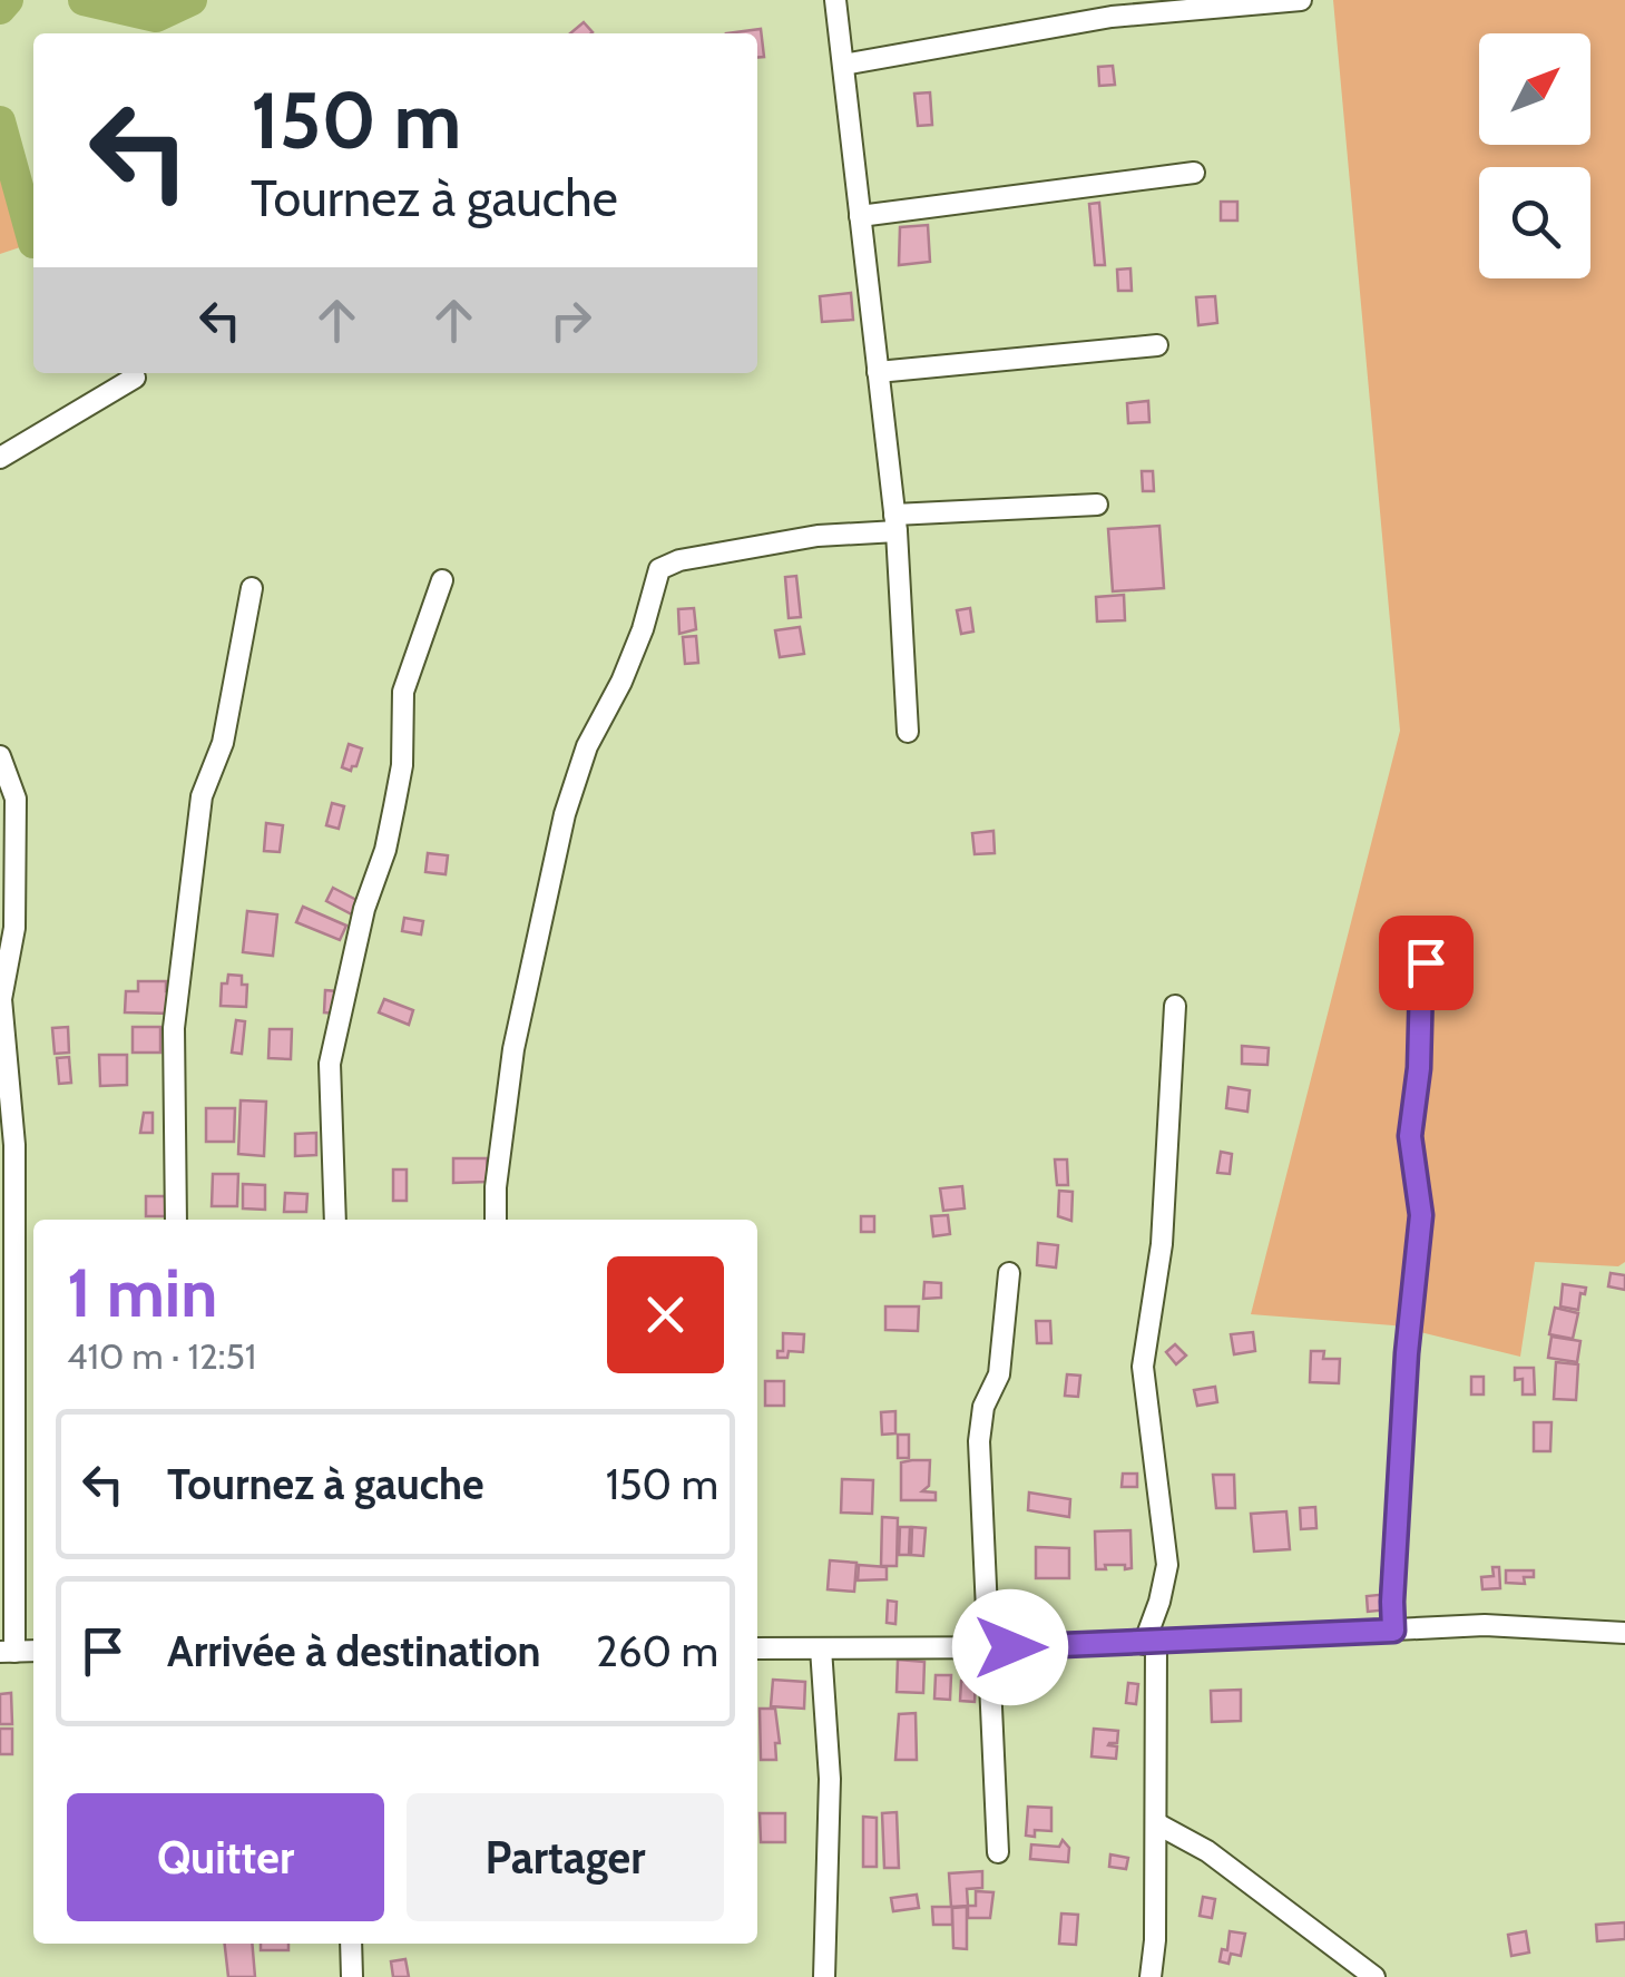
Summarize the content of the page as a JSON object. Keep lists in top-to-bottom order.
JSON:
{
  "north": "top right",
  "page": {
    "turn": ["150 m", "Tournez à gauche"],
    "heading": ["1 min", "410 m · 12:51"],
    "list": [
      {
        "name": "Tournez à gauche",
        "value": "150 m"
      },
      {
        "name": "Arrivée à destination",
        "value": "260 m"
      }
    ],
    "buttons": ["Quitter", "Partager"]
  }
}
